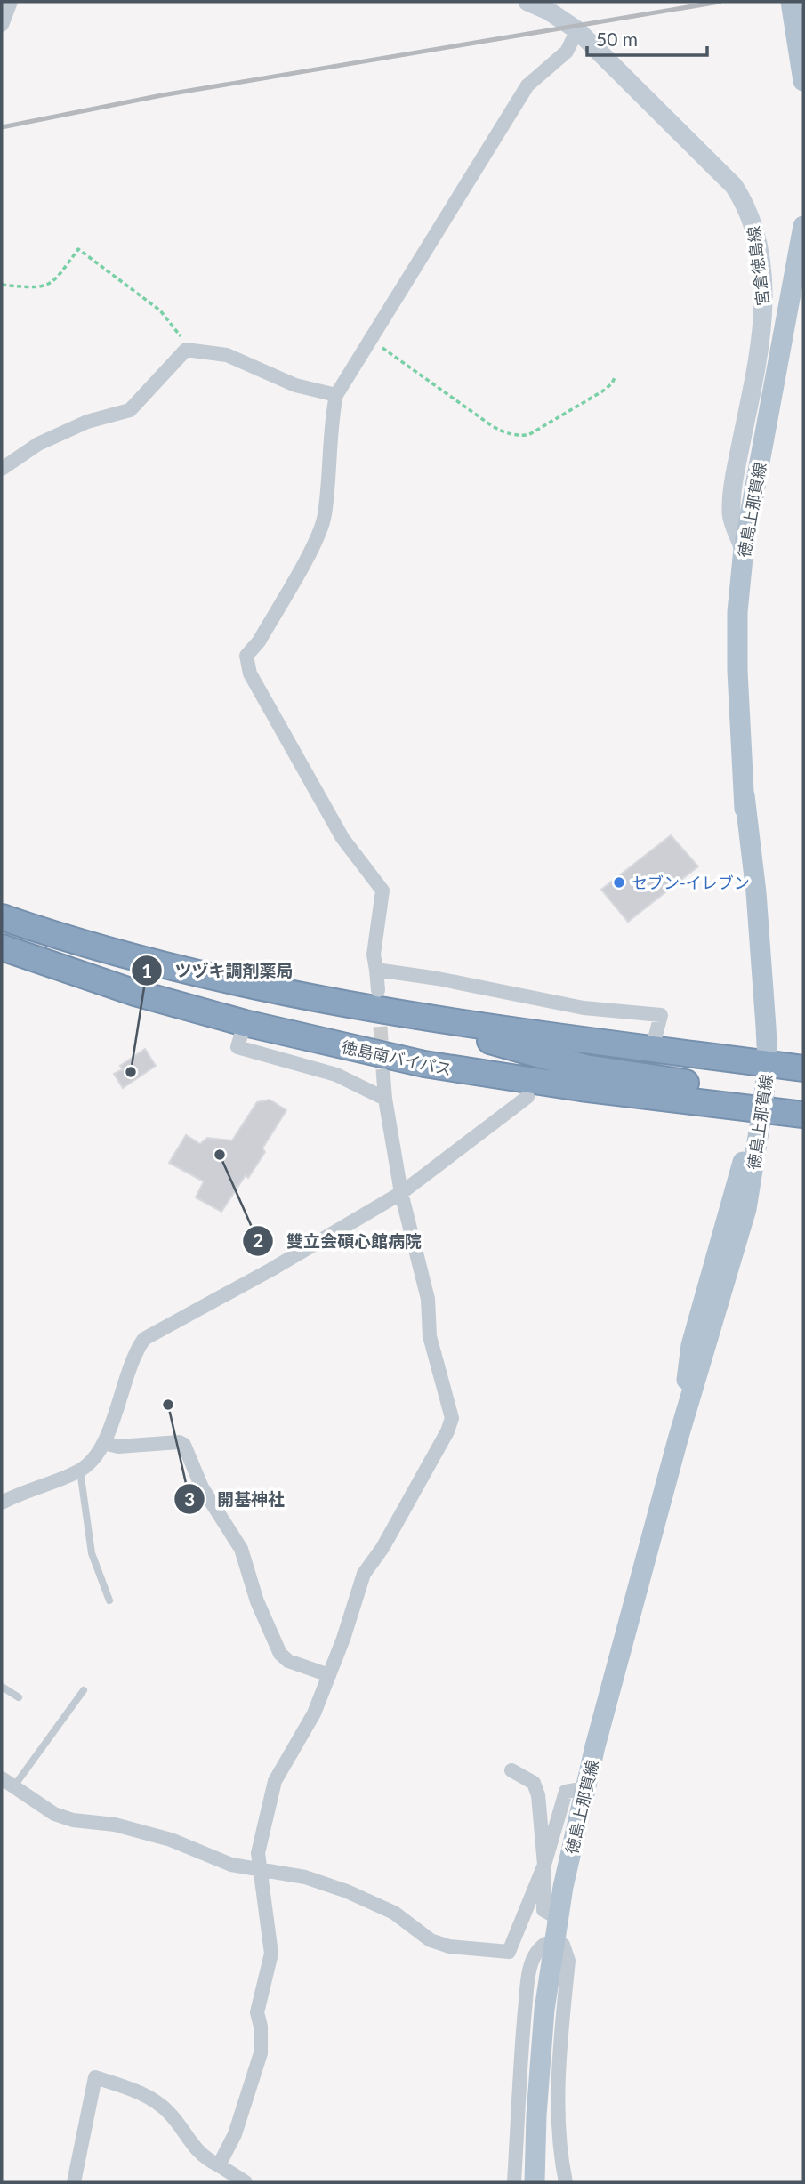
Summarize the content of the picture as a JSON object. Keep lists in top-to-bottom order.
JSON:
{
  "streets": {
    "highway": ["徳島南バイパス"],
    "main road": ["宮倉徳島線", "徳島上那賀線"]
  },
  "crossings": [
    ["宮倉徳島線", "徳島上那賀線"],
    ["徳島上那賀線", "徳島南バイパス"]
  ],
  "places": [
    "セブン-イレブン",
    "ツヅキ調剤薬局",
    "雙立会碩心館病院",
    "開基神社"
  ],
  "scale_bar": "50 m"
}
